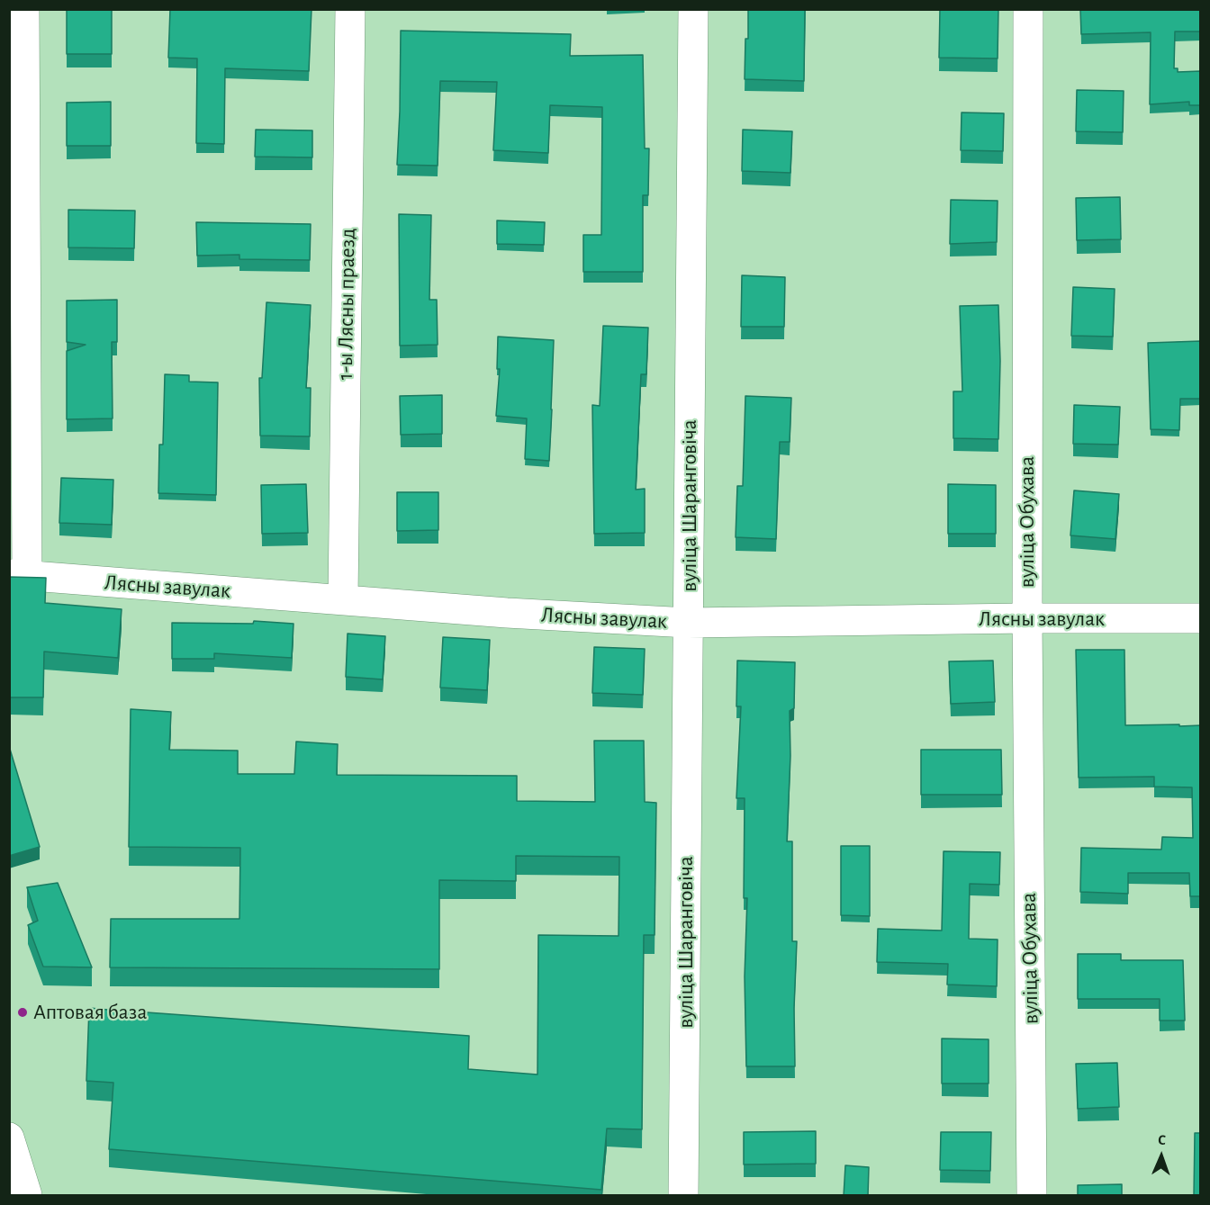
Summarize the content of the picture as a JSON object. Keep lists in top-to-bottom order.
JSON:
{
  "streets": {
    "street": [
      "1-ы Лясны праезд",
      "вуліца Шаранговіча",
      "вуліца Обухава",
      "Лясны завулак"
    ]
  },
  "crossings": [
    ["1-ы Лясны праезд", "Лясны завулак"],
    ["вуліца Шаранговіча", "Лясны завулак"],
    ["вуліца Обухава", "Лясны завулак"]
  ],
  "places": ["Аптовая база"],
  "north": "top"
}
